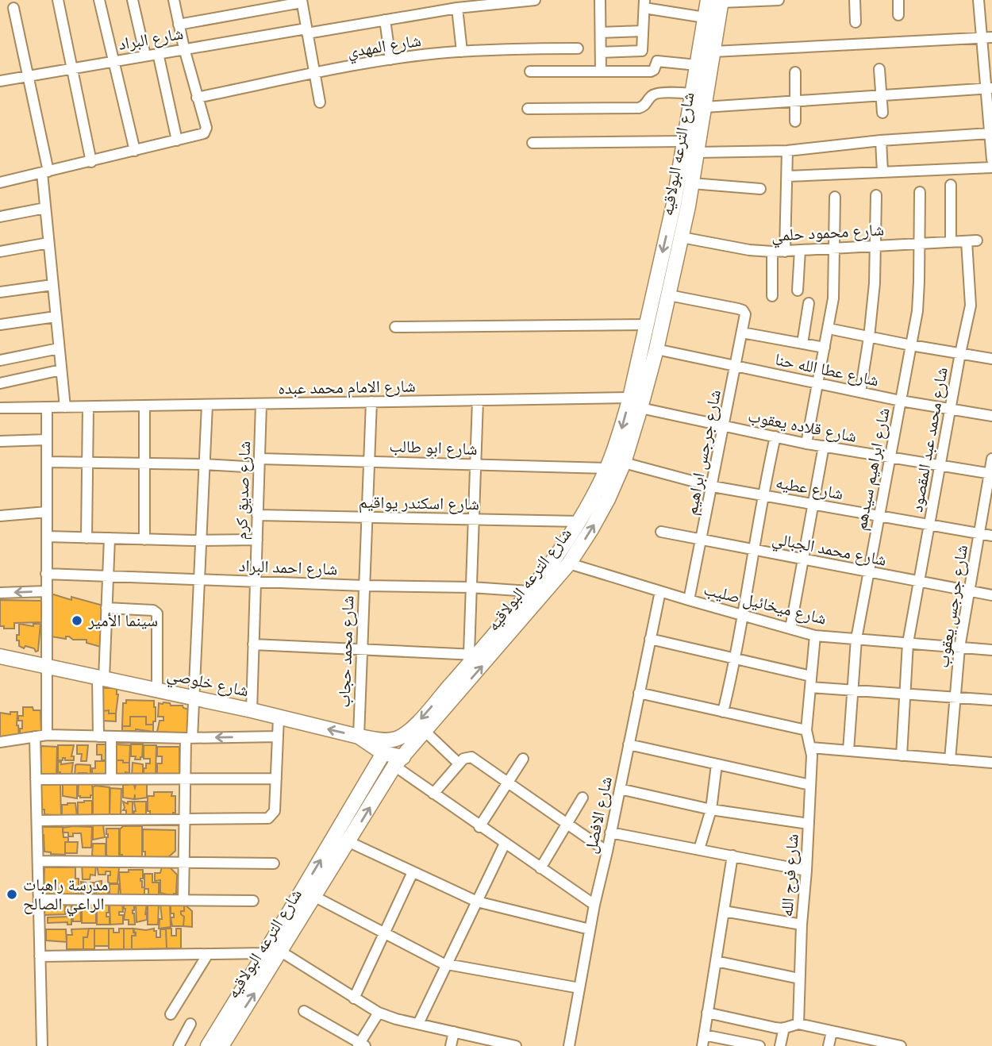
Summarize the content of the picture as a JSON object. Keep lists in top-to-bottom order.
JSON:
{
  "streets": {
    "main road": ["شارع الترعه البولاقيه", "شارع خلوصي"],
    "street": [
      "شارع البراد",
      "شارع المهدي",
      "شارع محمود حلمي",
      "شارع عطا الله حنا",
      "شارع الامام محمد عبده",
      "شارع قلاده يعقوب",
      "شارع محمد عبد المقصود",
      "شارع ابو طالب",
      "شارع جرجس ابراهيم",
      "شارع ابراهيم سيدهم",
      "شارع عطيه",
      "شارع صديق كرم",
      "شارع اسكندر يواقيم",
      "شارع محمد الجبالي",
      "شارع احمد البراد",
      "شارع ميخائيل صليب",
      "شارع جرجس يعقوب",
      "شارع محمد حجاب",
      "شارع الافضل",
      "شارع فرج الله"
    ]
  },
  "crossings": [
    ["شارع الترعه البولاقيه", "شارع محمود حلمي"],
    ["شارع الترعه البولاقيه", "شارع عطا الله حنا"],
    ["شارع الترعه البولاقيه", "شارع الامام محمد عبده"],
    ["شارع الترعه البولاقيه", "شارع قلاده يعقوب"],
    ["شارع الترعه البولاقيه", "شارع ابو طالب"],
    ["شارع الترعه البولاقيه", "شارع جرجس ابراهيم"],
    ["شارع الترعه البولاقيه", "شارع عطيه"],
    ["شارع الترعه البولاقيه", "شارع اسكندر يواقيم"],
    ["شارع الترعه البولاقيه", "شارع احمد البراد"],
    ["شارع الترعه البولاقيه", "شارع ميخائيل صليب"],
    ["شارع الترعه البولاقيه", "شارع محمد حجاب"],
    ["شارع الترعه البولاقيه", "شارع خلوصي"],
    ["شارع محمود حلمي", "شارع محمد عبد المقصود"],
    ["شارع محمود حلمي", "شارع ابراهيم سيدهم"],
    ["شارع عطا الله حنا", "شارع محمد عبد المقصود"],
    ["شارع عطا الله حنا", "شارع جرجس ابراهيم"],
    ["شارع عطا الله حنا", "شارع ابراهيم سيدهم"],
    ["شارع الامام محمد عبده", "شارع صديق كرم"],
    ["شارع الامام محمد عبده", "شارع محمد حجاب"],
    ["شارع قلاده يعقوب", "شارع محمد عبد المقصود"],
    ["شارع قلاده يعقوب", "شارع جرجس ابراهيم"],
    ["شارع قلاده يعقوب", "شارع ابراهيم سيدهم"],
    ["شارع قلاده يعقوب", "شارع جرجس يعقوب"],
    ["شارع محمد عبد المقصود", "شارع عطيه"],
    ["شارع محمد عبد المقصود", "شارع محمد الجبالي"],
    ["شارع محمد عبد المقصود", "شارع ميخائيل صليب"],
    ["شارع ابو طالب", "شارع صديق كرم"],
    ["شارع ابو طالب", "شارع محمد حجاب"],
    ["شارع جرجس ابراهيم", "شارع عطيه"],
    ["شارع جرجس ابراهيم", "شارع محمد الجبالي"],
    ["شارع جرجس ابراهيم", "شارع ميخائيل صليب"],
    ["شارع ابراهيم سيدهم", "شارع عطيه"],
    ["شارع ابراهيم سيدهم", "شارع محمد الجبالي"],
    ["شارع ابراهيم سيدهم", "شارع ميخائيل صليب"],
    ["شارع عطيه", "شارع جرجس يعقوب"],
    ["شارع صديق كرم", "شارع اسكندر يواقيم"],
    ["شارع صديق كرم", "شارع احمد البراد"],
    ["شارع صديق كرم", "شارع خلوصي"],
    ["شارع اسكندر يواقيم", "شارع محمد حجاب"],
    ["شارع محمد الجبالي", "شارع جرجس يعقوب"],
    ["شارع احمد البراد", "شارع محمد حجاب"],
    ["شارع ميخائيل صليب", "شارع جرجس يعقوب"],
    ["شارع ميخائيل صليب", "شارع الافضل"],
    ["شارع محمد حجاب", "شارع خلوصي"]
  ],
  "places": ["سينما الأمير", "مدرسة راهبات الراعي الصالح"]
}
